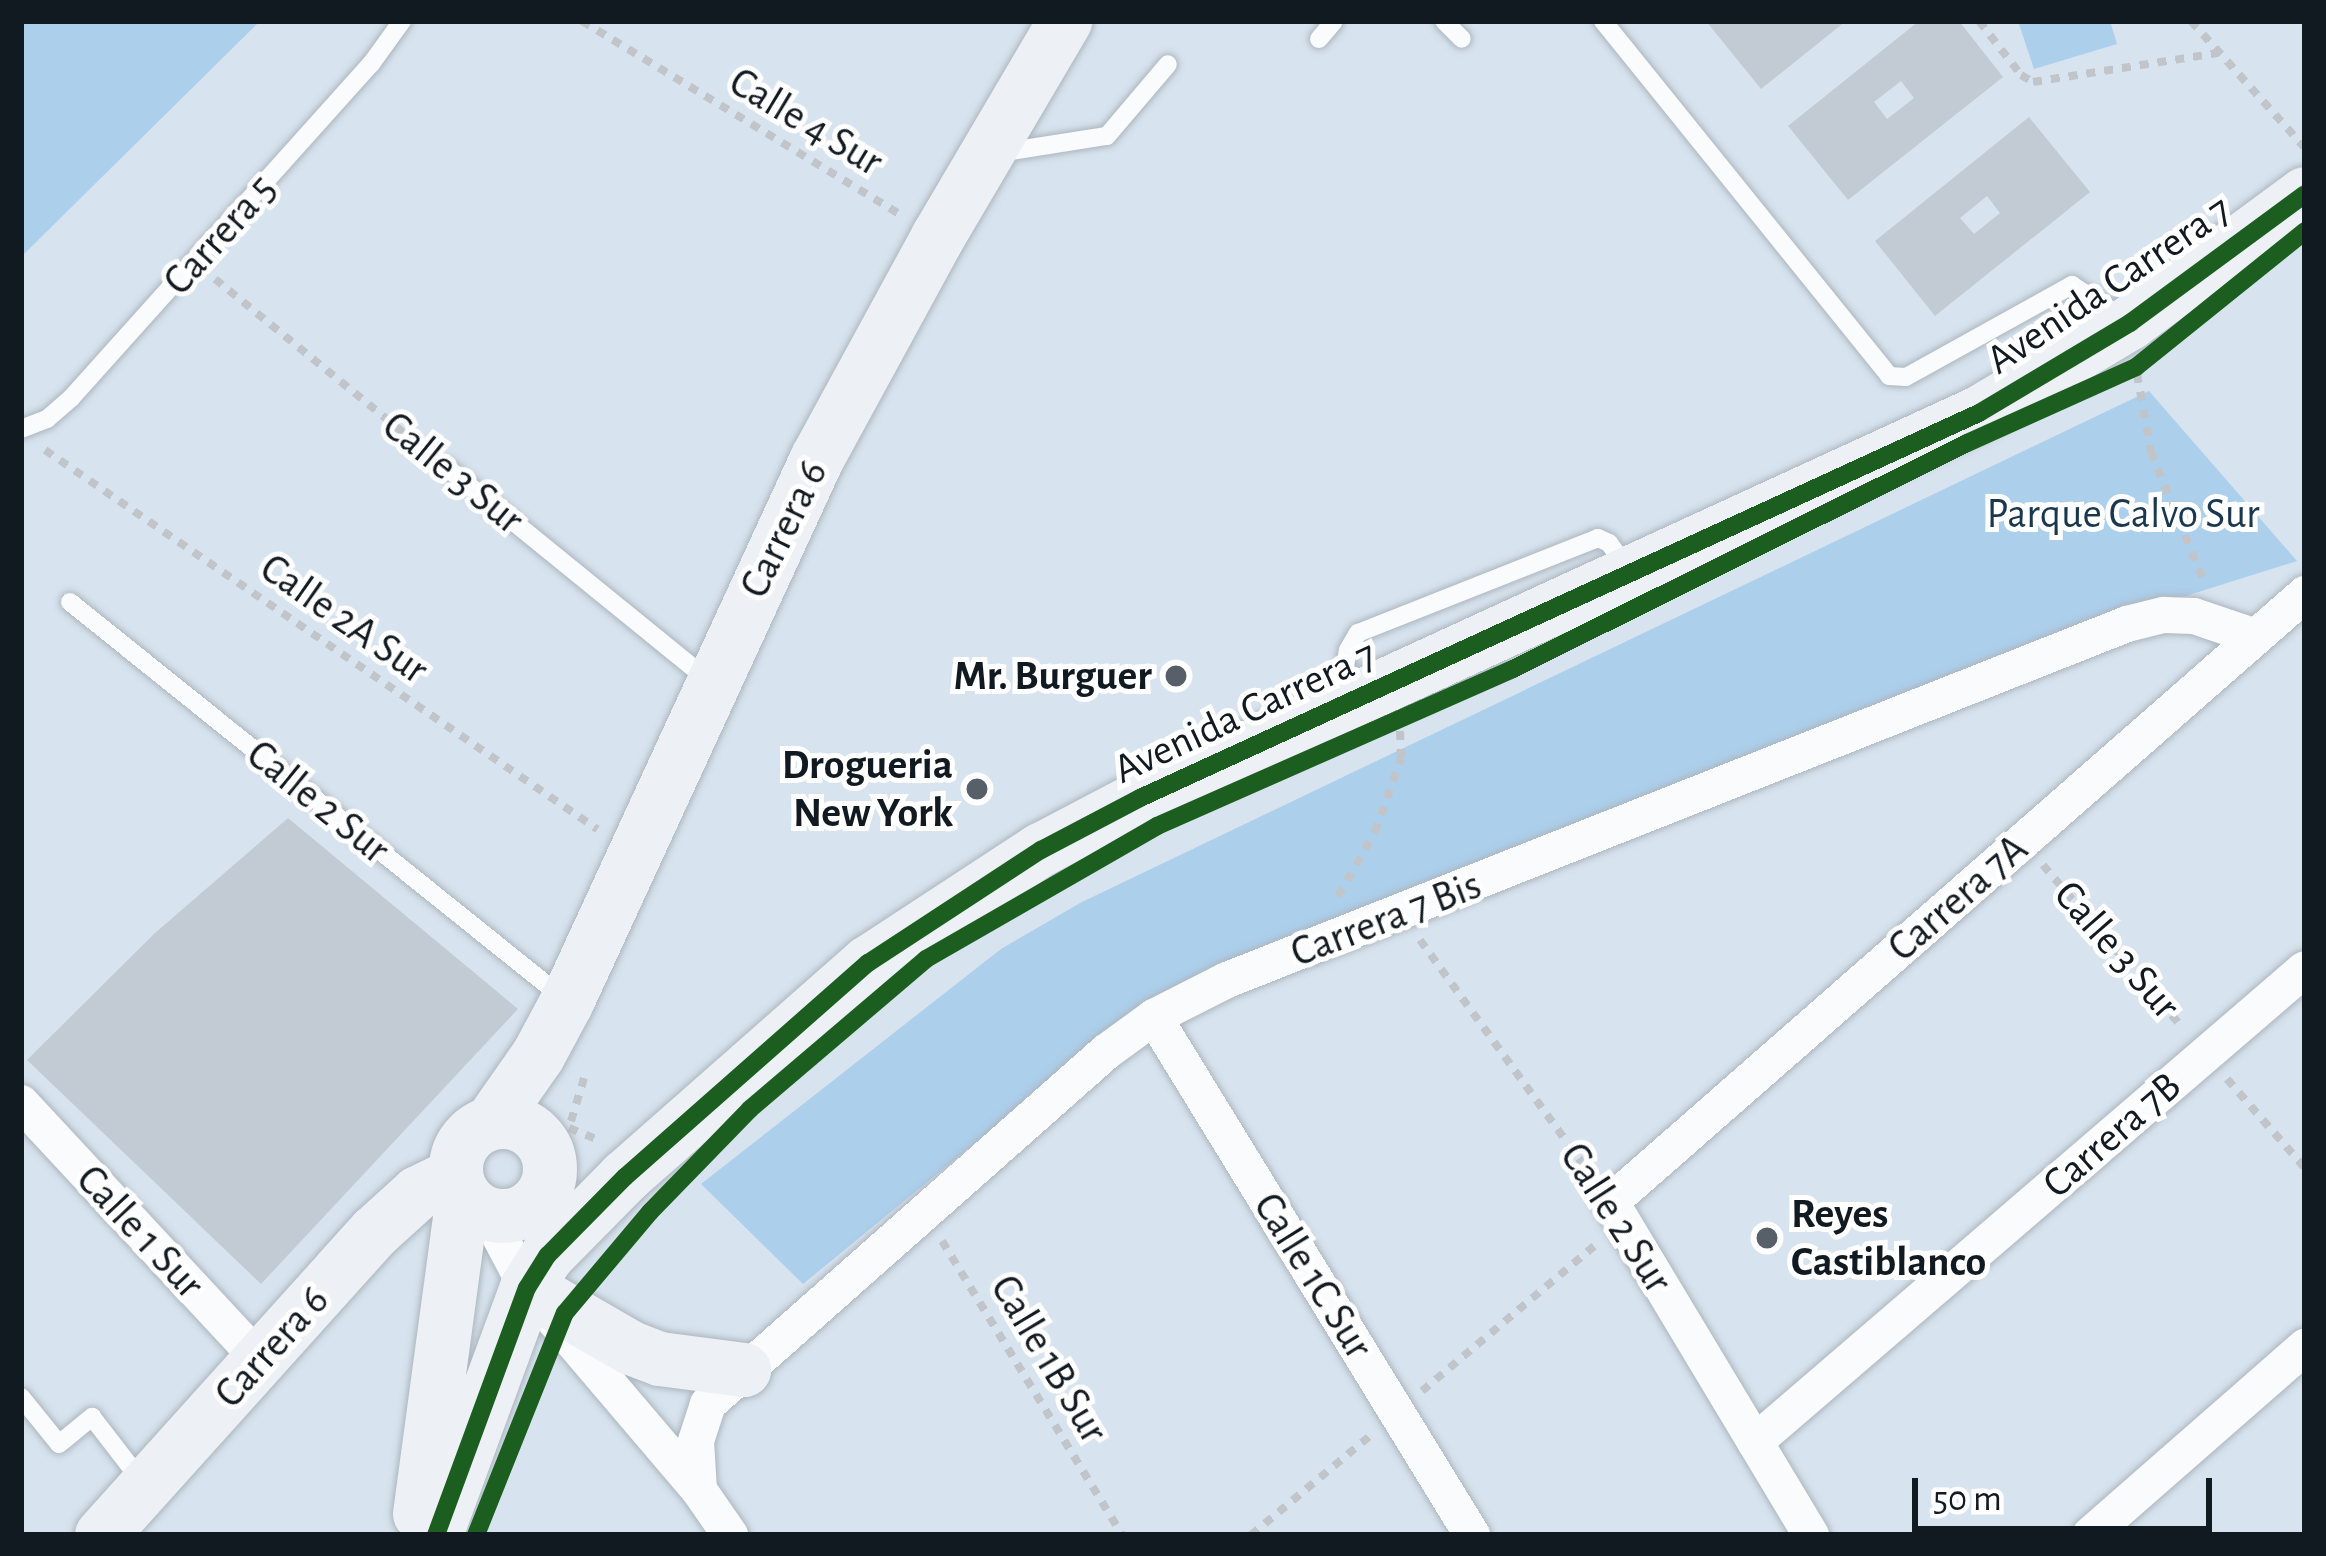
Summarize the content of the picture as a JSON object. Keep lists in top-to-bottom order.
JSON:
{
  "streets": {
    "main road": ["Avenida Carrera 7", "Carrera 6"],
    "street": [
      "Calle 2 Sur",
      "Carrera 7A",
      "Carrera 7 Bis",
      "Carrera 7B",
      "Calle 1 Sur",
      "Calle 1C Sur"
    ],
    "lane": ["Carrera 5", "Calle 3 Sur"],
    "path": ["Calle 4 Sur", "Calle 2A Sur", "Calle 1B Sur"]
  },
  "crossings": [
    ["Calle 4 Sur", "Carrera 6"],
    ["Carrera 5", "Calle 3 Sur"],
    ["Calle 3 Sur", "Carrera 6"],
    ["Calle 3 Sur", "Carrera 7A"],
    ["Calle 3 Sur", "Carrera 7B"],
    ["Carrera 6", "Calle 2A Sur"],
    ["Carrera 6", "Calle 2 Sur"],
    ["Carrera 6", "Calle 1 Sur"],
    ["Calle 2 Sur", "Carrera 7A"],
    ["Calle 2 Sur", "Carrera 7 Bis"],
    ["Calle 2 Sur", "Carrera 7B"],
    ["Carrera 7A", "Carrera 7 Bis"],
    ["Carrera 7 Bis", "Calle 1C Sur"],
    ["Carrera 7 Bis", "Calle 1B Sur"]
  ],
  "parks": ["Parque Calvo Sur"],
  "places": ["Mr. Burguer", "Drogueria New York", "Reyes Castiblanco"],
  "scale_bar": "50 m"
}
